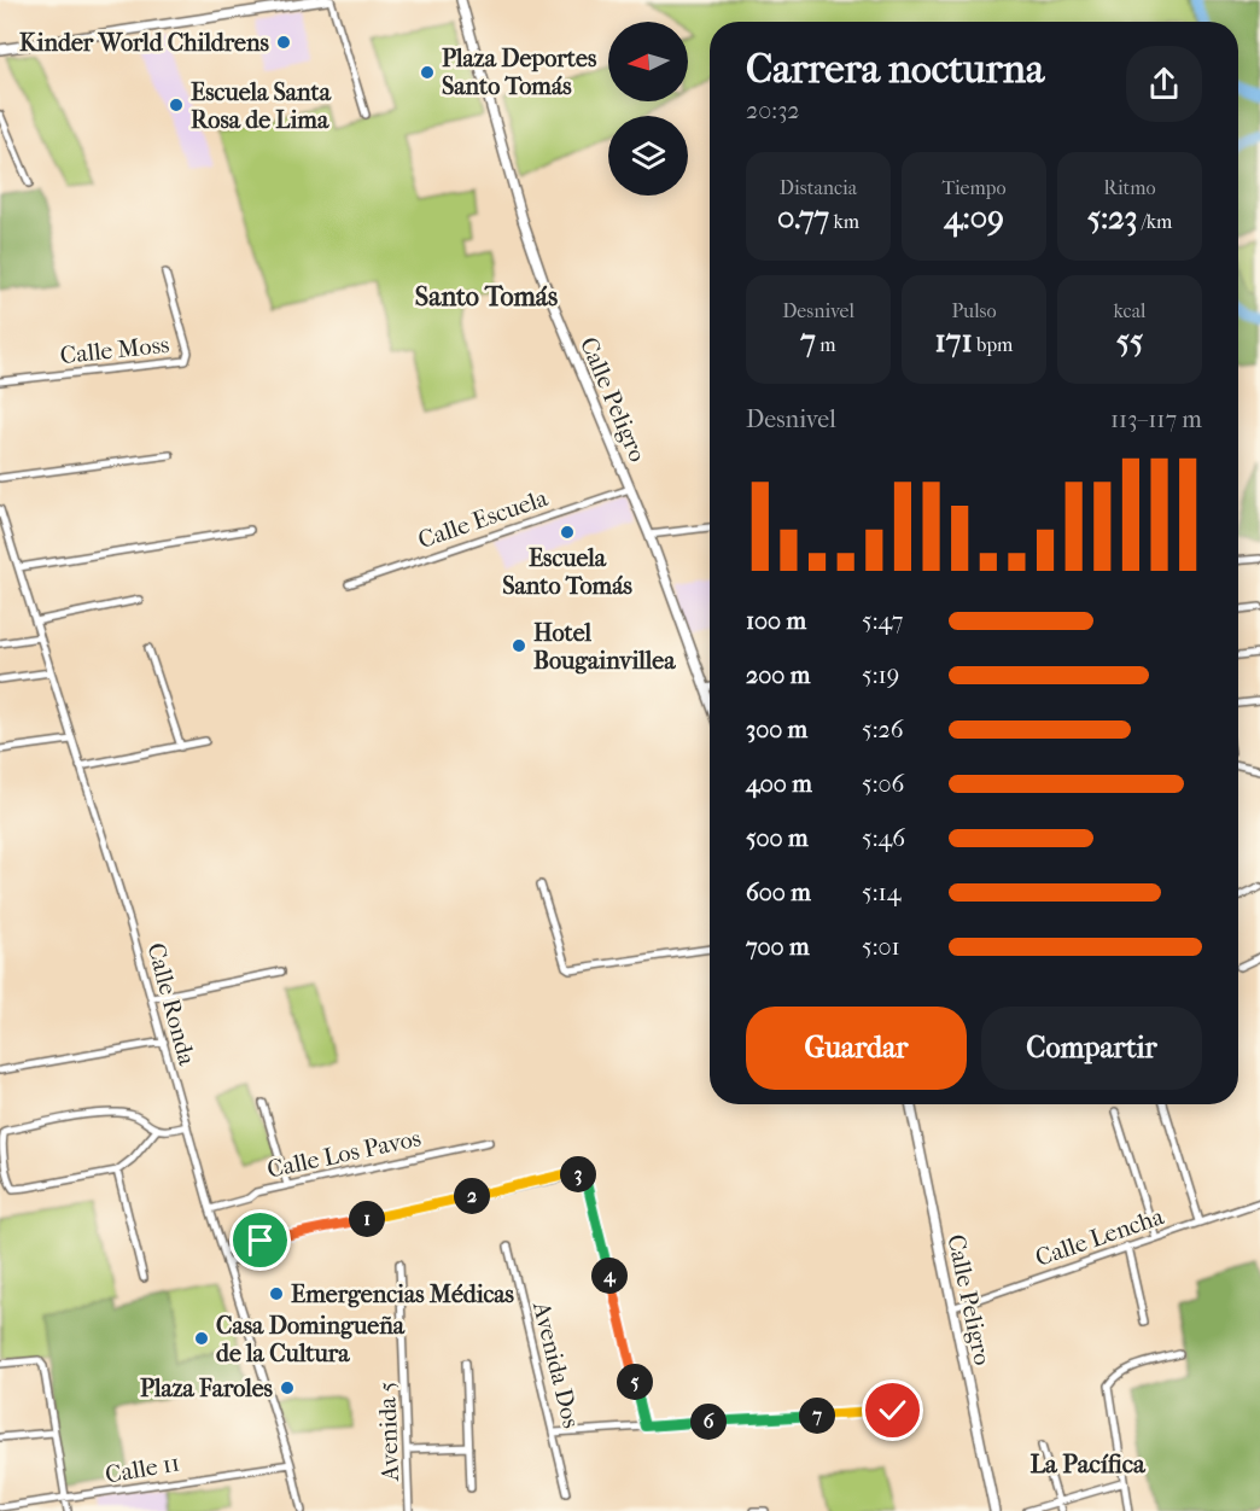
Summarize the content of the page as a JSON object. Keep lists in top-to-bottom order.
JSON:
{
  "streets": {
    "main road": ["Calle Peligro"],
    "street": [
      "Calle Moss",
      "Calle Escuela",
      "Calle Ronda",
      "Calle Los Pavos",
      "Calle Lencha",
      "Avenida Dos",
      "Avenida 5",
      "Calle 11"
    ]
  },
  "crossings": [
    ["Calle Peligro", "Calle Escuela"],
    ["Calle Peligro", "Calle Lencha"],
    ["Calle Ronda", "Calle Los Pavos"],
    ["Calle Ronda", "Calle 11"]
  ],
  "districts": ["Santo Tomás", "La Pacífica"],
  "places": [
    "Kinder World Childrens",
    "Plaza Deportes Santo Tomás",
    "Escuela Santa Rosa de Lima",
    "Escuela Santo Tomás",
    "Hotel Bougainvillea",
    "Emergencias Médicas",
    "Casa Domingueña de la Cultura",
    "Plaza Faroles"
  ],
  "north": "left",
  "page": {
    "heading": ["Carrera nocturna", "20:32"],
    "stats": [
      ["Distancia", "0.77 km"],
      ["Tiempo", "4:09"],
      ["Ritmo", "5:23 /km"],
      ["Desnivel", "7 m"],
      ["Pulso", "171 bpm"],
      ["kcal", "55"]
    ],
    "chart": ["Desnivel", "113–117 m"],
    "list": [
      {
        "name": "100 m",
        "note": "5:47"
      },
      {
        "name": "200 m",
        "note": "5:19"
      },
      {
        "name": "300 m",
        "note": "5:26"
      },
      {
        "name": "400 m",
        "note": "5:06"
      },
      {
        "name": "500 m",
        "note": "5:46"
      },
      {
        "name": "600 m",
        "note": "5:14"
      },
      {
        "name": "700 m",
        "note": "5:01"
      }
    ],
    "buttons": ["Guardar", "Compartir"],
    "pins": [
      "3",
      "2",
      "1",
      "4",
      "5",
      "7",
      "6"
    ]
  }
}
